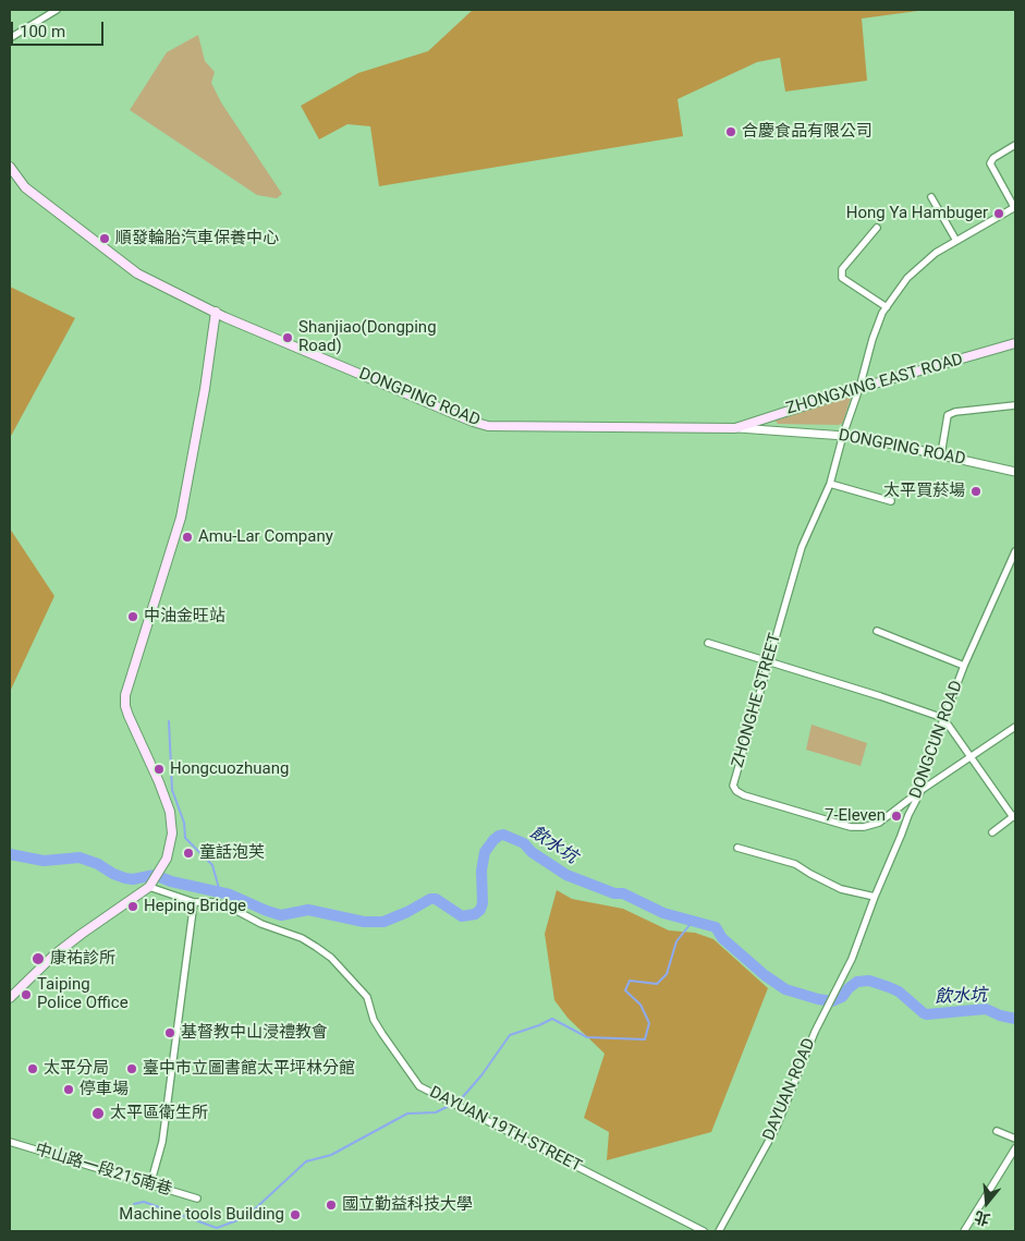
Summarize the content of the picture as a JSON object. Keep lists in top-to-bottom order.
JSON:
{
  "streets": {
    "main road": ["ZHONGXING EAST ROAD", "DONGPING ROAD"],
    "street": [
      "ZHONGHE STREET",
      "DONGCUN ROAD",
      "DAYUAN ROAD",
      "DAYUAN 19TH STREET",
      "中山路一段215南巷"
    ]
  },
  "crossings": [
    ["ZHONGXING EAST ROAD", "DONGPING ROAD"],
    ["ZHONGXING EAST ROAD", "ZHONGHE STREET"],
    ["DONGPING ROAD", "ZHONGHE STREET"],
    ["ZHONGHE STREET", "DONGCUN ROAD"],
    ["DONGCUN ROAD", "DAYUAN ROAD"]
  ],
  "water": ["飲水坑"],
  "places": [
    "合慶食品有限公司",
    "Hong Ya Hambuger",
    "順發輪胎汽車保養中心",
    "Shanjiao(Dongping Road)",
    "太平買菸場",
    "Amu-Lar Company",
    "中油金旺站",
    "Hongcuozhuang",
    "7-Eleven",
    "童話泡芙",
    "Heping Bridge",
    "康祐診所",
    "Taiping Police Office",
    "基督教中山浸禮教會",
    "太平分局",
    "臺中市立圖書館太平坪林分館",
    "停車場",
    "太平區衛生所",
    "國立勤益科技大學",
    "Machine tools Building"
  ],
  "scale_bar": "100 m",
  "north": "bottom"
}
